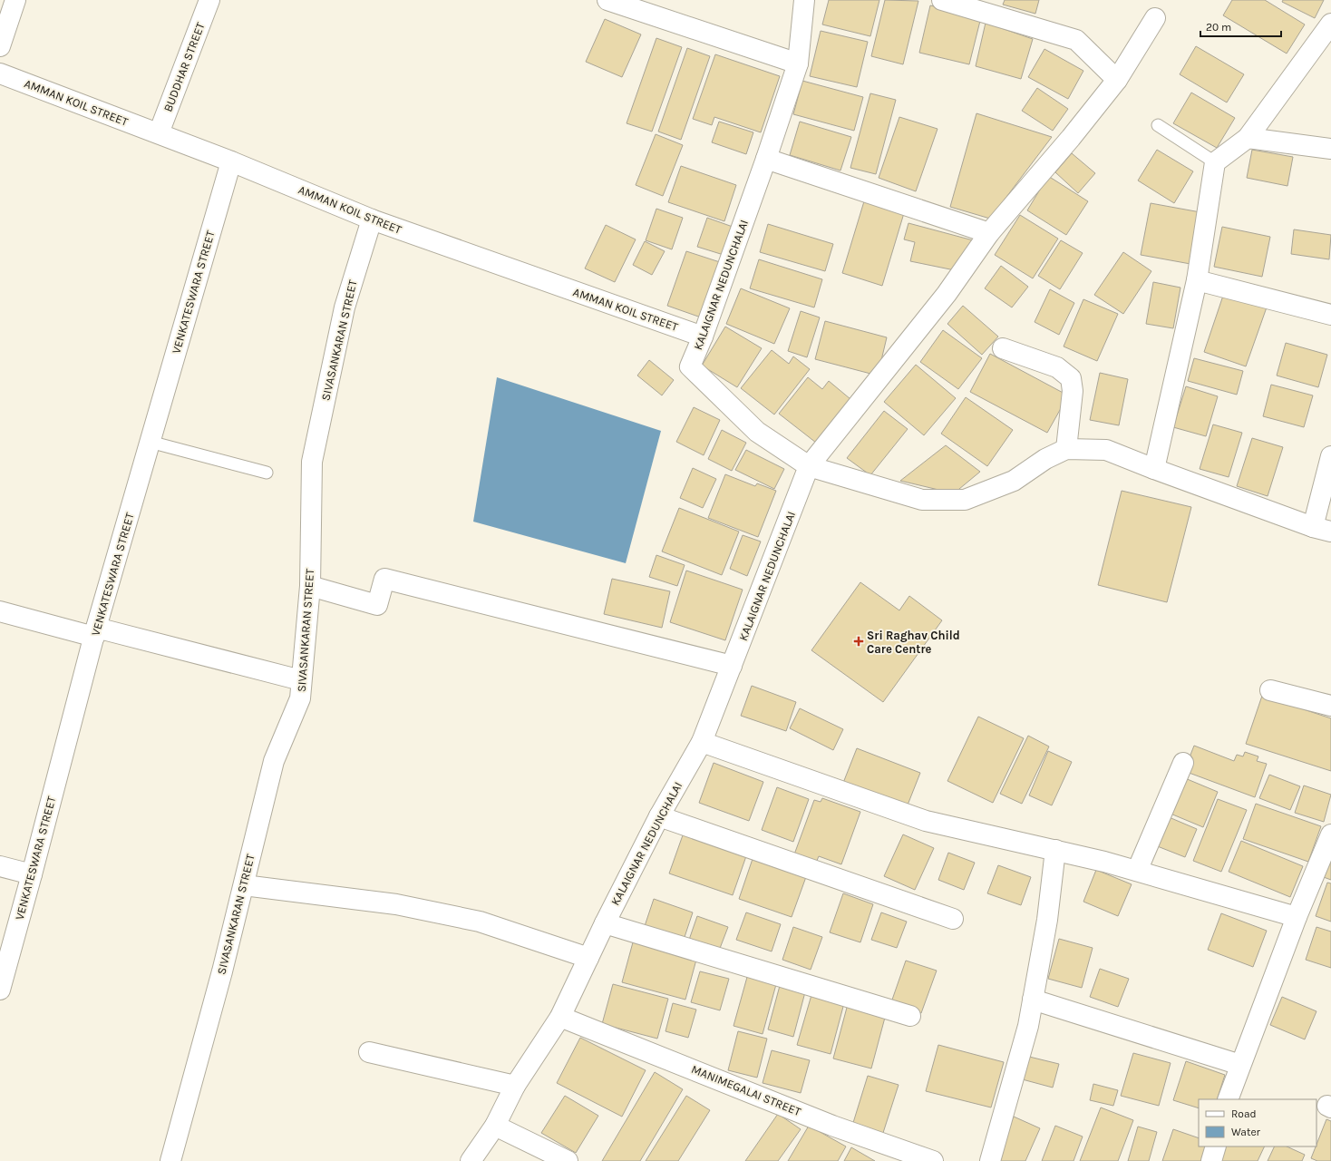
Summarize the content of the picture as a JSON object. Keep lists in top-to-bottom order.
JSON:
{
  "streets": {
    "street": [
      "BUDDHAR STREET",
      "AMMAN KOIL STREET",
      "KALAIGNAR NEDUNCHALAI",
      "VENKATESWARA STREET",
      "SIVASANKARAN STREET",
      "MANIMEGALAI STREET"
    ]
  },
  "crossings": [
    ["BUDDHAR STREET", "AMMAN KOIL STREET"],
    ["AMMAN KOIL STREET", "KALAIGNAR NEDUNCHALAI"],
    ["AMMAN KOIL STREET", "VENKATESWARA STREET"],
    ["AMMAN KOIL STREET", "SIVASANKARAN STREET"],
    ["KALAIGNAR NEDUNCHALAI", "MANIMEGALAI STREET"]
  ],
  "places": {
    "health": ["Sri Raghav Child Care Centre"]
  },
  "legend": ["Road", "Water"],
  "scale_bar": "20 m"
}
